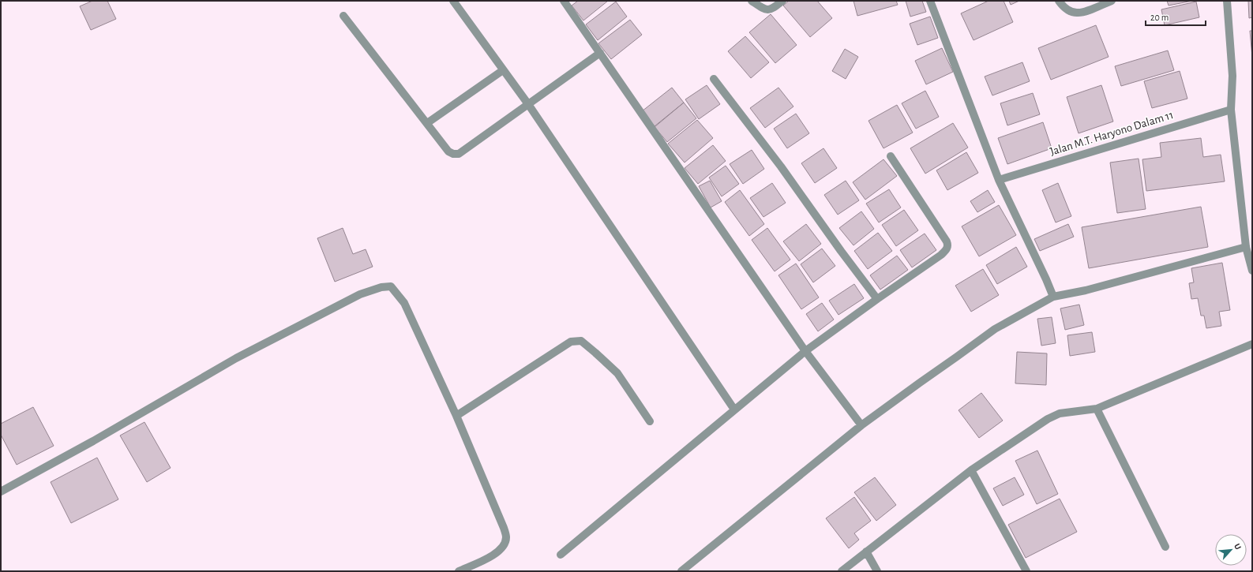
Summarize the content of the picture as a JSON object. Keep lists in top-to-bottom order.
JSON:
{
  "streets": {
    "street": ["Jalan M.T. Haryono Dalam 11"]
  },
  "scale_bar": "20 m",
  "north": "top right"
}
